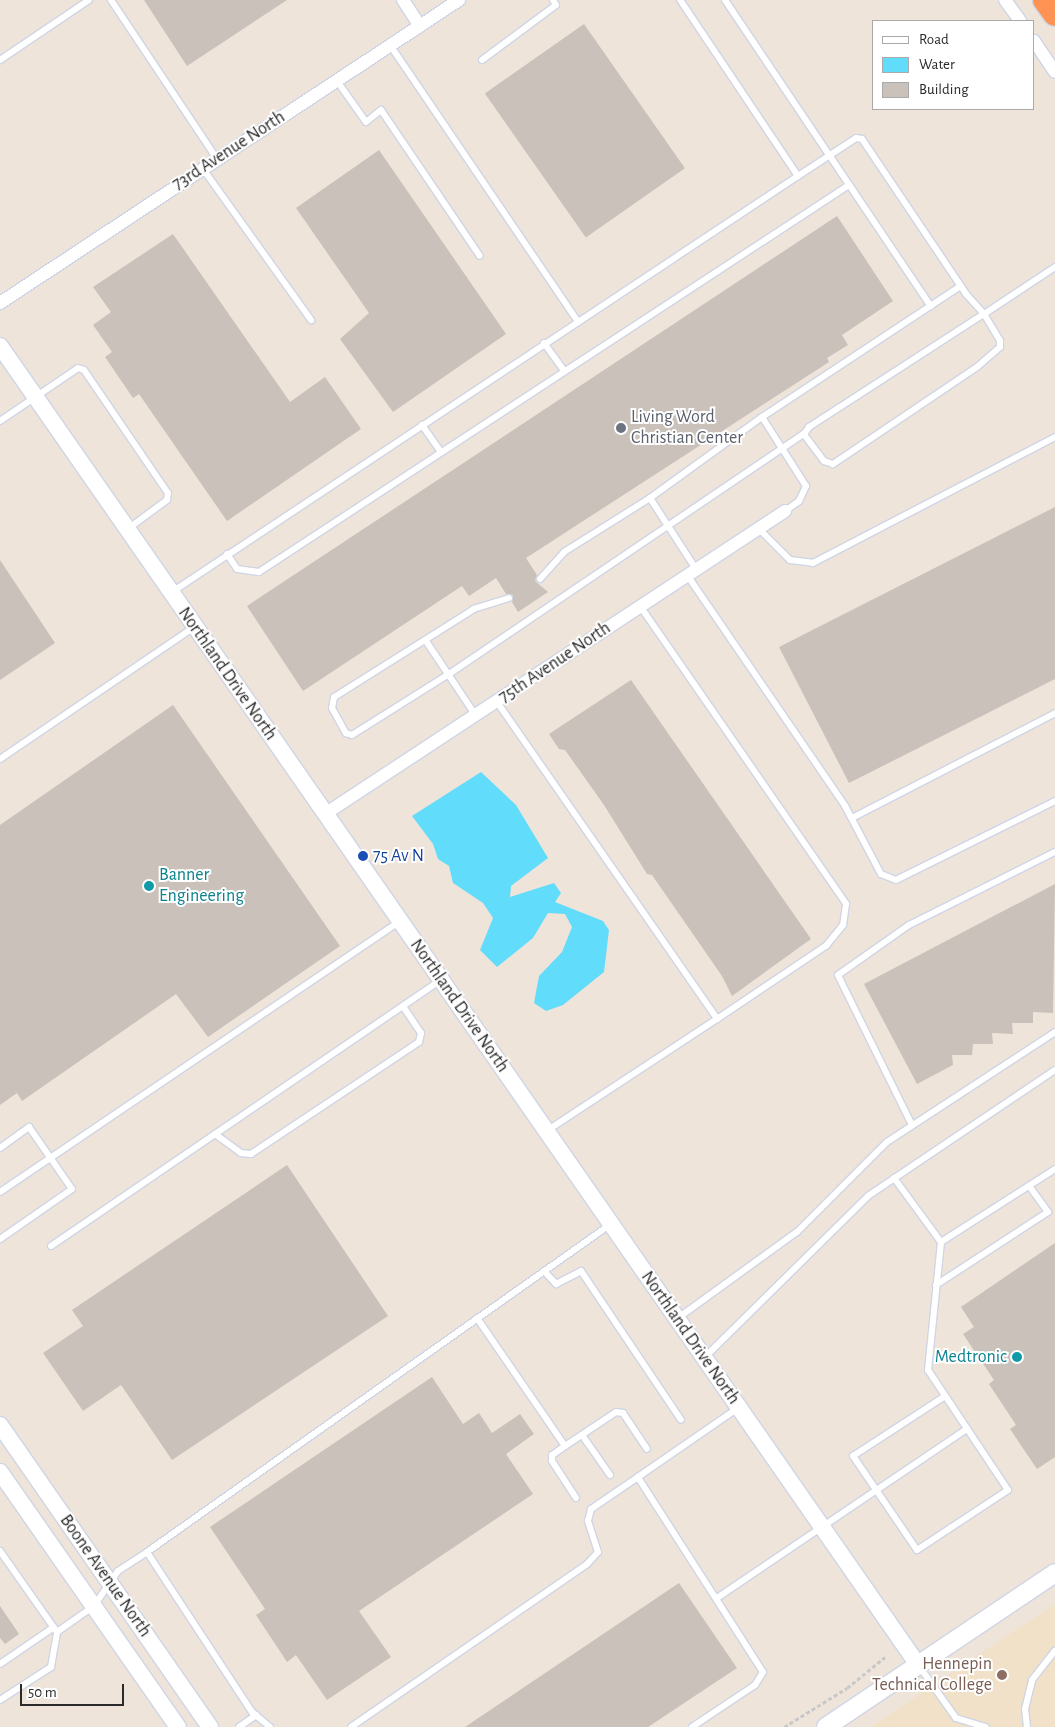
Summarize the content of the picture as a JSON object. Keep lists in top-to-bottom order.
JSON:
{
  "streets": {
    "street": [
      "73rd Avenue North",
      "75th Avenue North",
      "Northland Drive North",
      "Boone Avenue North"
    ]
  },
  "crossings": [
    ["75th Avenue North", "Northland Drive North"]
  ],
  "places": [
    "Living Word Christian Center",
    "75 Av N",
    "Banner Engineering",
    "Medtronic",
    "Hennepin Technical College"
  ],
  "legend": ["Road", "Water", "Building"],
  "scale_bar": "50 m"
}
